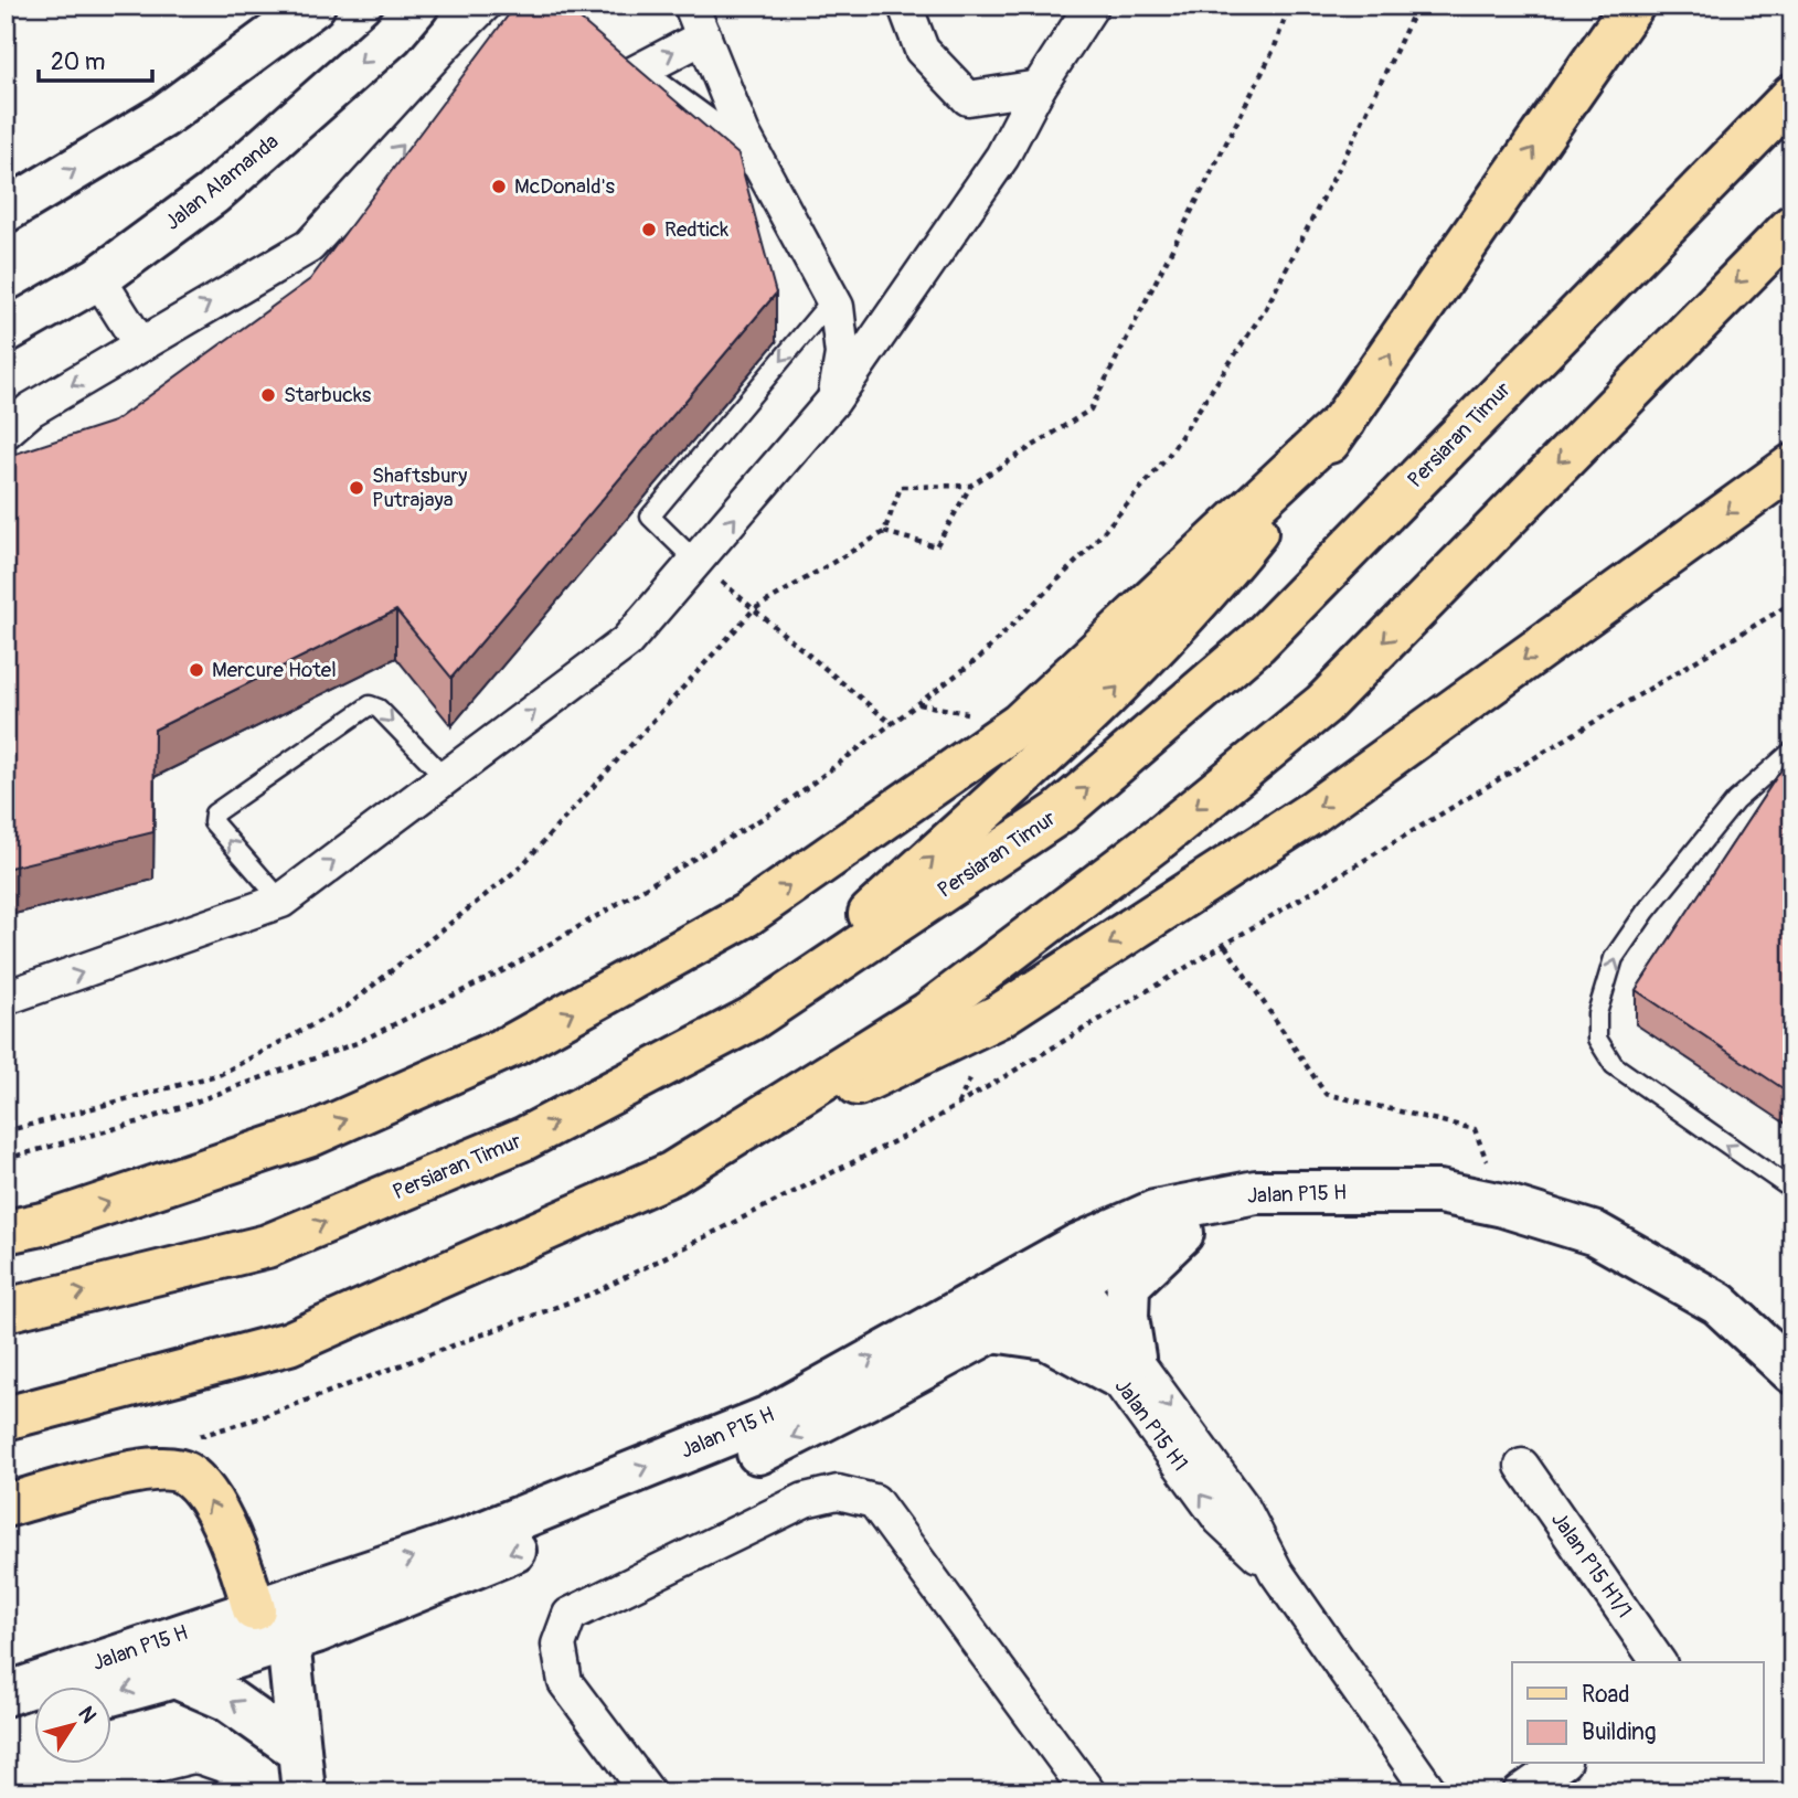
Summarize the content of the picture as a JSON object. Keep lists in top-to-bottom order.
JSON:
{
  "streets": {
    "main road": ["Persiaran Timur"],
    "street": [
      "Jalan Alamanda",
      "Jalan P15 H",
      "Jalan P15 H1",
      "Jalan P15 H1/1"
    ]
  },
  "crossings": [
    ["Jalan P15 H", "Jalan P15 H1"]
  ],
  "places": [
    "McDonald's",
    "Redtick",
    "Starbucks",
    "Shaftsbury Putrajaya",
    "Mercure Hotel"
  ],
  "legend": ["Road", "Building"],
  "scale_bar": "20 m",
  "north": "top right"
}
